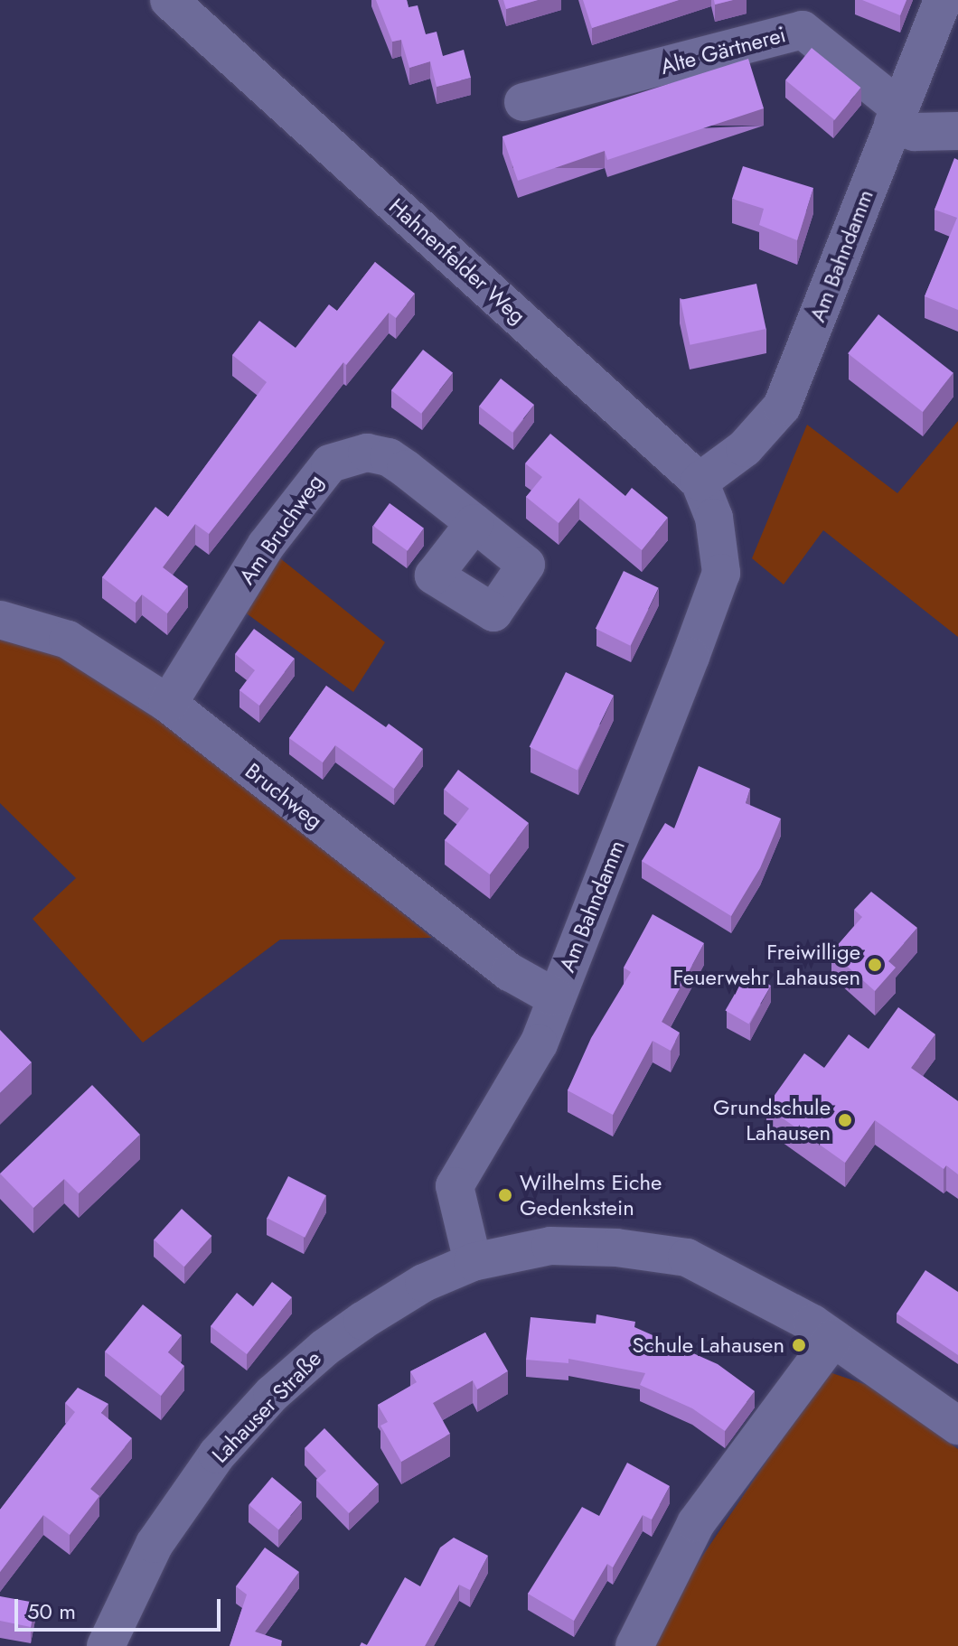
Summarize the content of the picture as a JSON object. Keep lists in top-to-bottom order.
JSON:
{
  "streets": {
    "street": [
      "Alte Gärtnerei",
      "Am Bahndamm",
      "Hahnenfelder Weg",
      "Am Bruchweg",
      "Bruchweg",
      "Lahauser Straße"
    ]
  },
  "crossings": [
    ["Alte Gärtnerei", "Am Bahndamm"],
    ["Am Bahndamm", "Hahnenfelder Weg"],
    ["Am Bahndamm", "Bruchweg"],
    ["Am Bahndamm", "Lahauser Straße"],
    ["Am Bruchweg", "Bruchweg"]
  ],
  "places": [
    "Freiwillige Feuerwehr Lahausen",
    "Grundschule Lahausen",
    "Wilhelms Eiche Gedenkstein",
    "Schule Lahausen"
  ],
  "scale_bar": "50 m"
}
